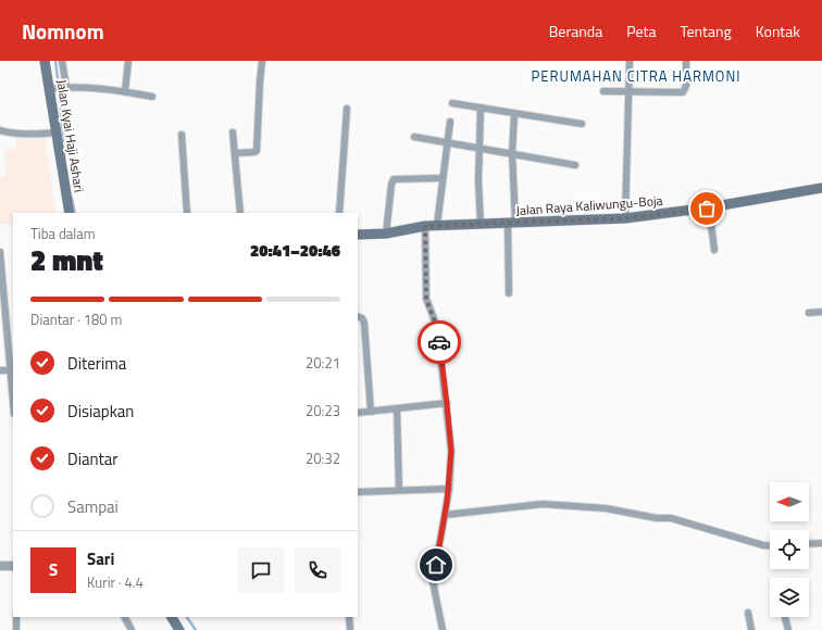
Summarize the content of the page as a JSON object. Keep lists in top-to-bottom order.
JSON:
{
  "streets": {
    "main road": ["Jalan Kyai Haji Ashari", "Jalan Raya Kaliwungu-Boja"]
  },
  "districts": ["PERUMAHAN CITRA HARMONI"],
  "north": "left",
  "page": {
    "header": "Nomnom",
    "nav": [
      "Beranda",
      "Peta",
      "Tentang",
      "Kontak"
    ],
    "heading": ["2 mnt", "Tiba dalam", "20:41–20:46"],
    "panel": ["Sari", "Kurir · 4.4"],
    "bar": "Diantar · 180 m",
    "list": [
      ["Diterima", "20:21"],
      ["Disiapkan", "20:23"],
      ["Diantar", "20:32"],
      "Sampai"
    ],
    "round": "S"
  }
}
